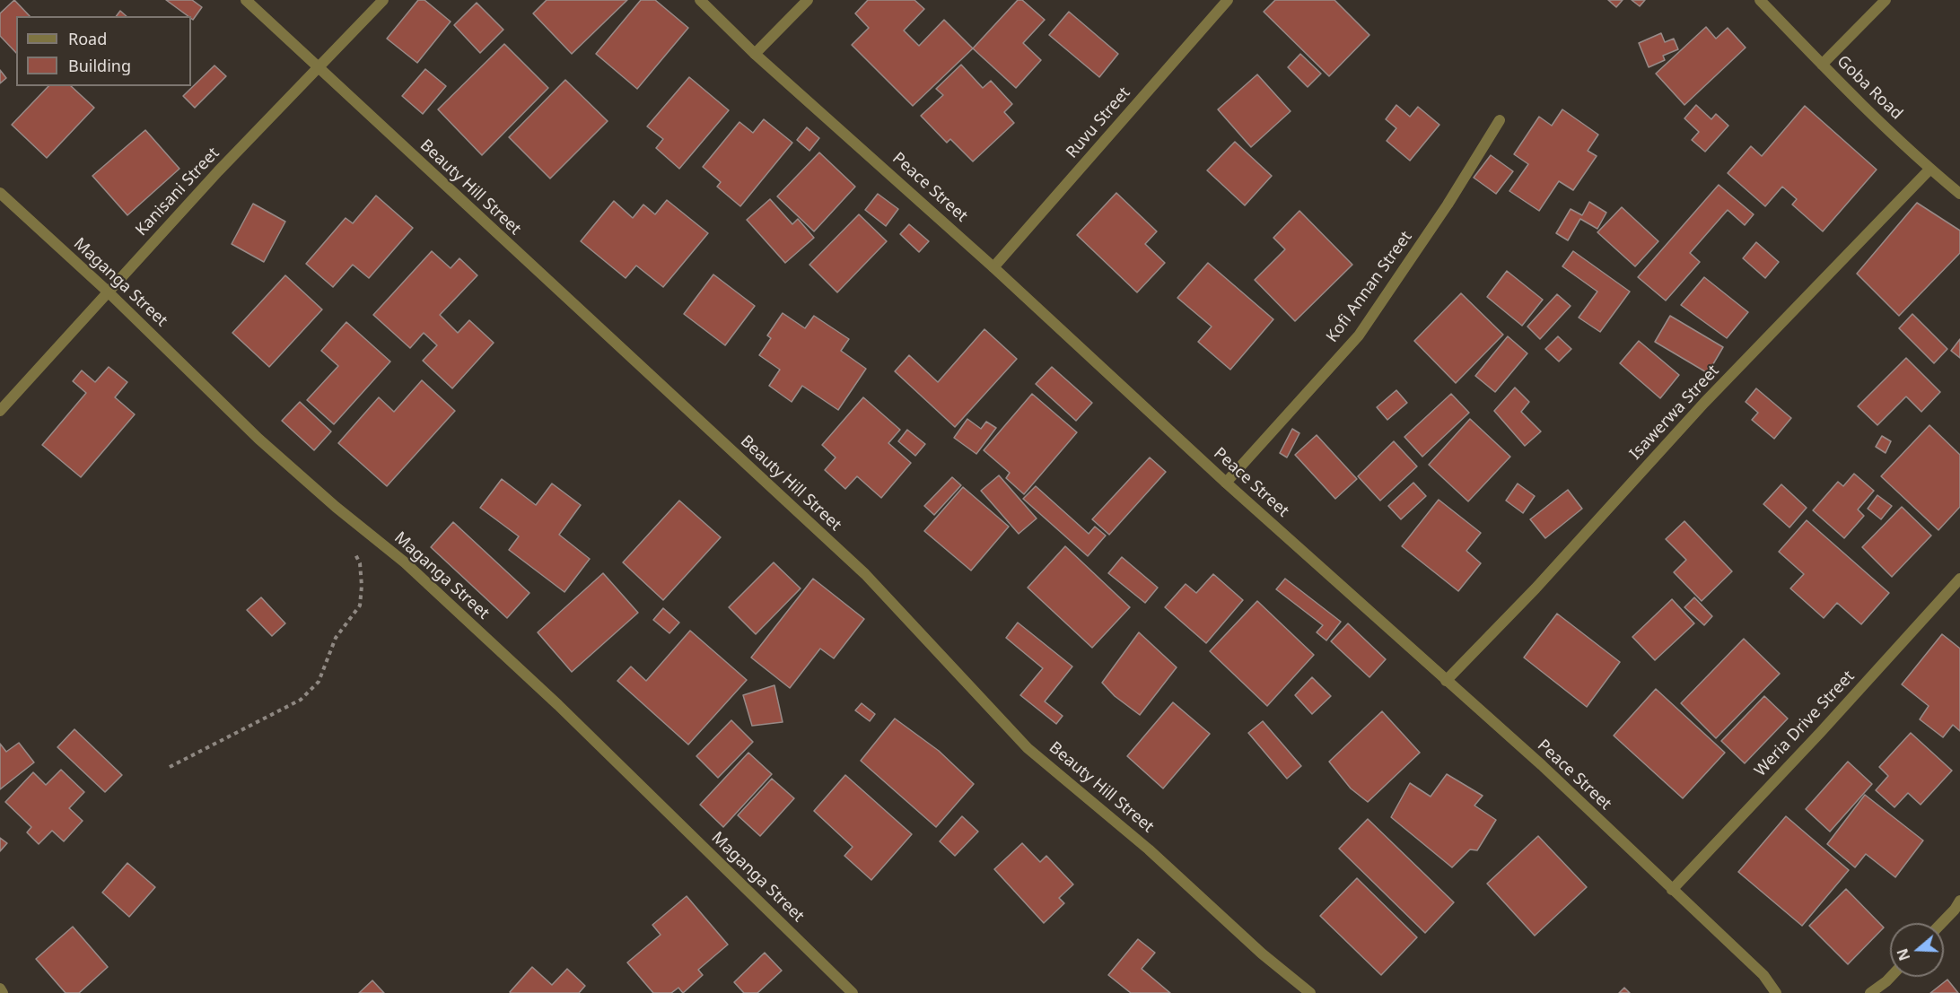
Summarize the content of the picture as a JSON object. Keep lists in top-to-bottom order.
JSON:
{
  "streets": {
    "street": [
      "Goba Road",
      "Ruvu Street",
      "Beauty Hill Street",
      "Peace Street",
      "Kanisani Street",
      "Maganga Street",
      "Kofi Annan Street",
      "Isawerwa Street",
      "Weria Drive Street"
    ]
  },
  "crossings": [
    ["Goba Road", "Isawerwa Street"],
    ["Ruvu Street", "Peace Street"],
    ["Beauty Hill Street", "Kanisani Street"],
    ["Peace Street", "Kofi Annan Street"],
    ["Peace Street", "Isawerwa Street"],
    ["Peace Street", "Weria Drive Street"],
    ["Kanisani Street", "Maganga Street"]
  ],
  "legend": ["Road", "Building"],
  "north": "left"
}
